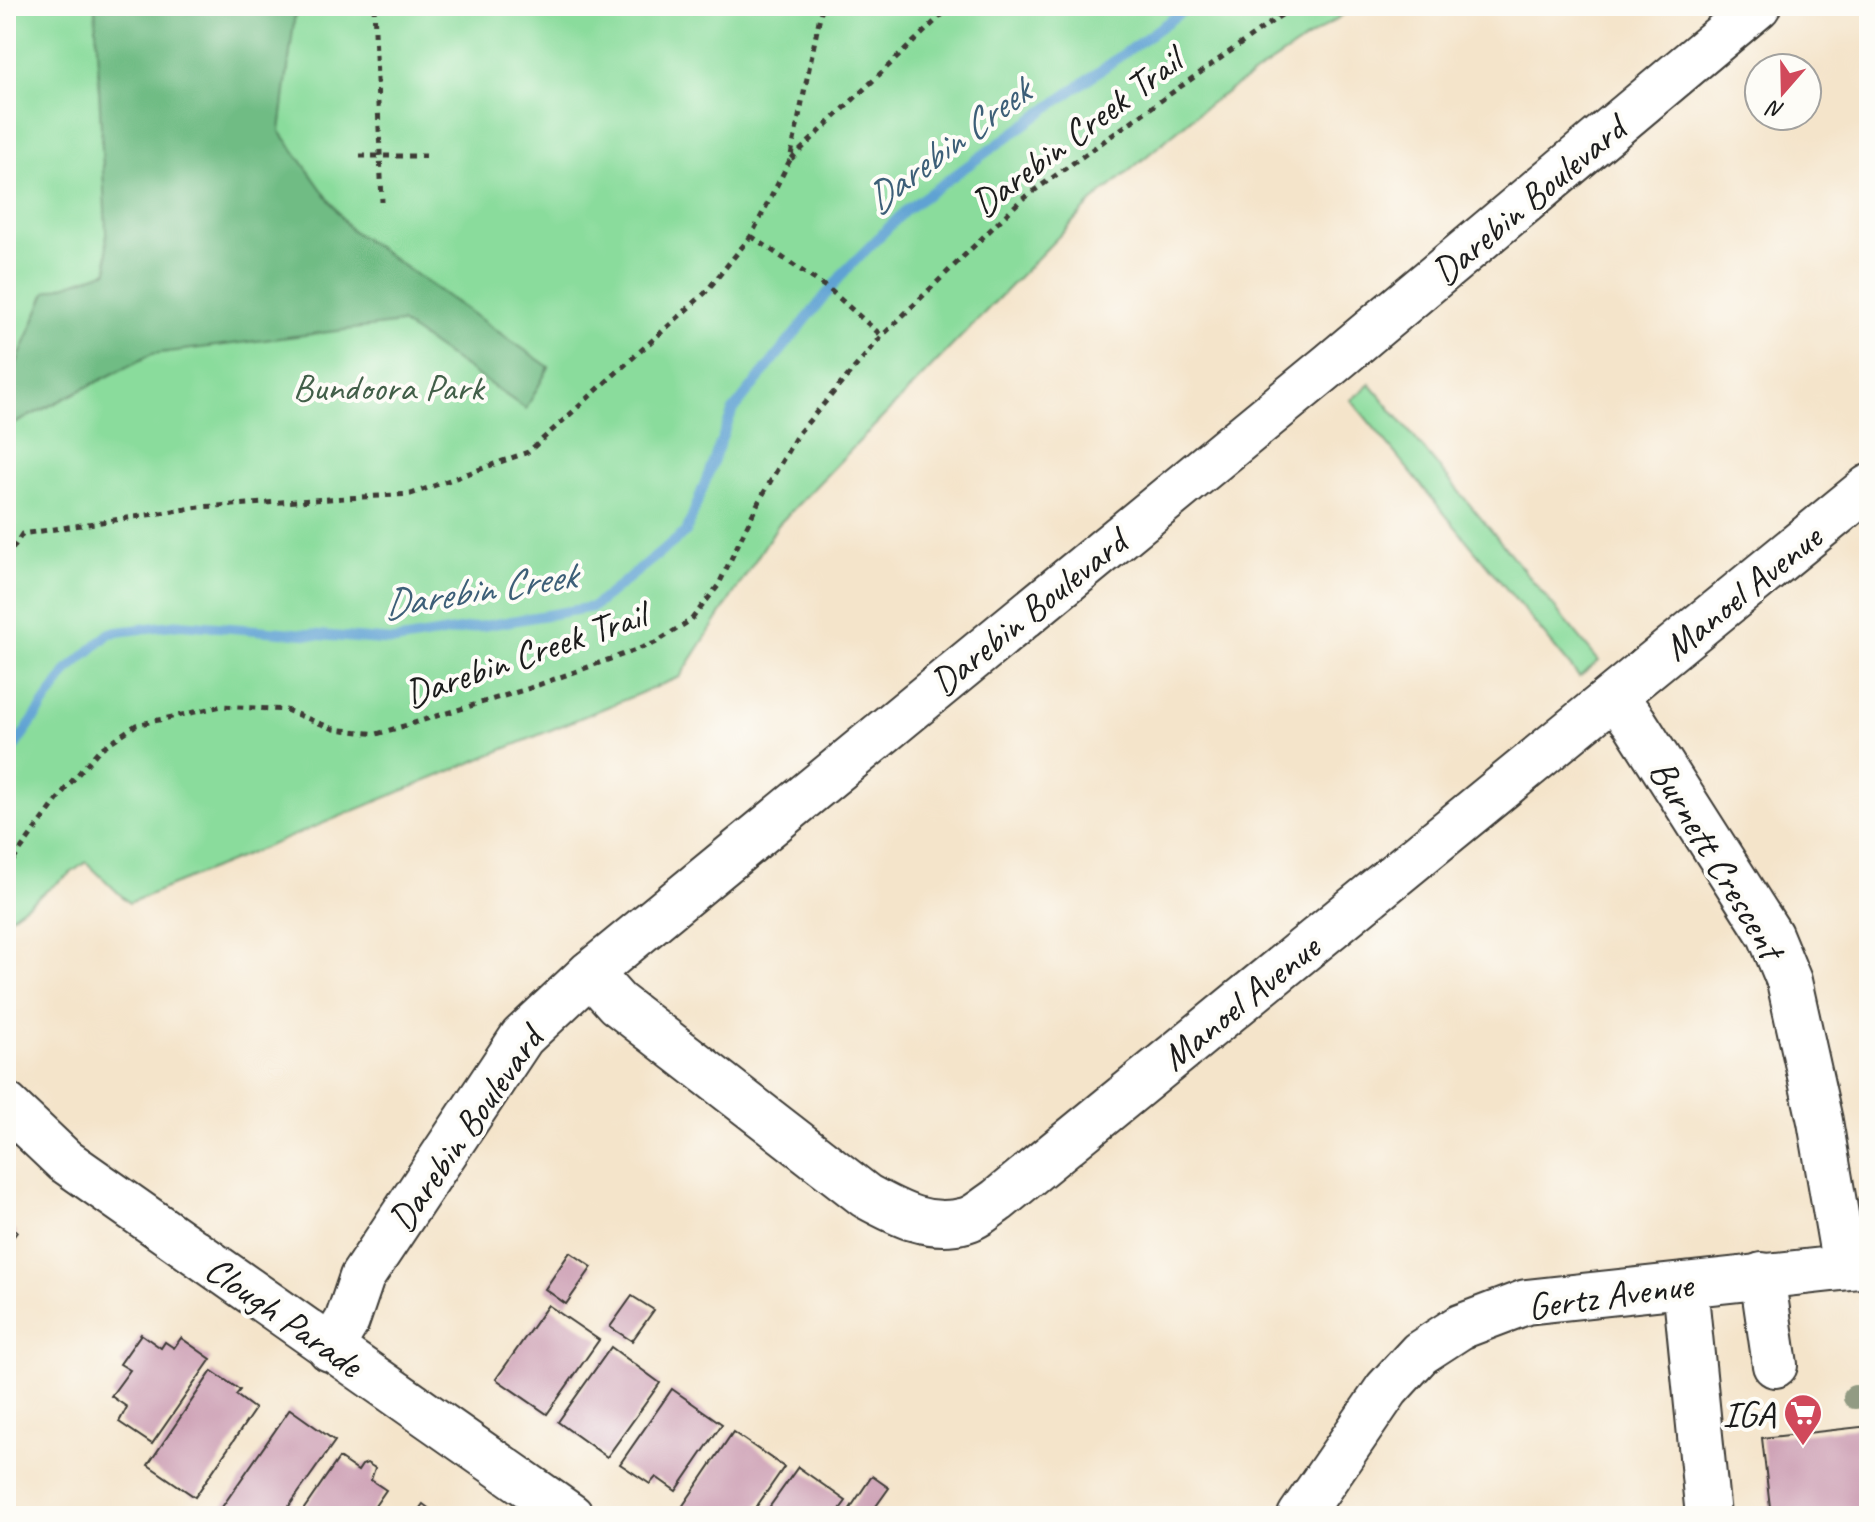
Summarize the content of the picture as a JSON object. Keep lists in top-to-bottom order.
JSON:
{
  "streets": {
    "street": [
      "Darebin Boulevard",
      "Manoel Avenue",
      "Burnett Crescent",
      "Gertz Avenue",
      "Clough Parade"
    ],
    "path": ["Darebin Creek Trail"]
  },
  "crossings": [
    ["Darebin Boulevard", "Manoel Avenue"],
    ["Darebin Boulevard", "Clough Parade"],
    ["Manoel Avenue", "Burnett Crescent"],
    ["Burnett Crescent", "Gertz Avenue"]
  ],
  "water": ["Darebin Creek"],
  "parks": ["Bundoora Park"],
  "places": {
    "supermarket": ["IGA"]
  },
  "north": "bottom"
}
